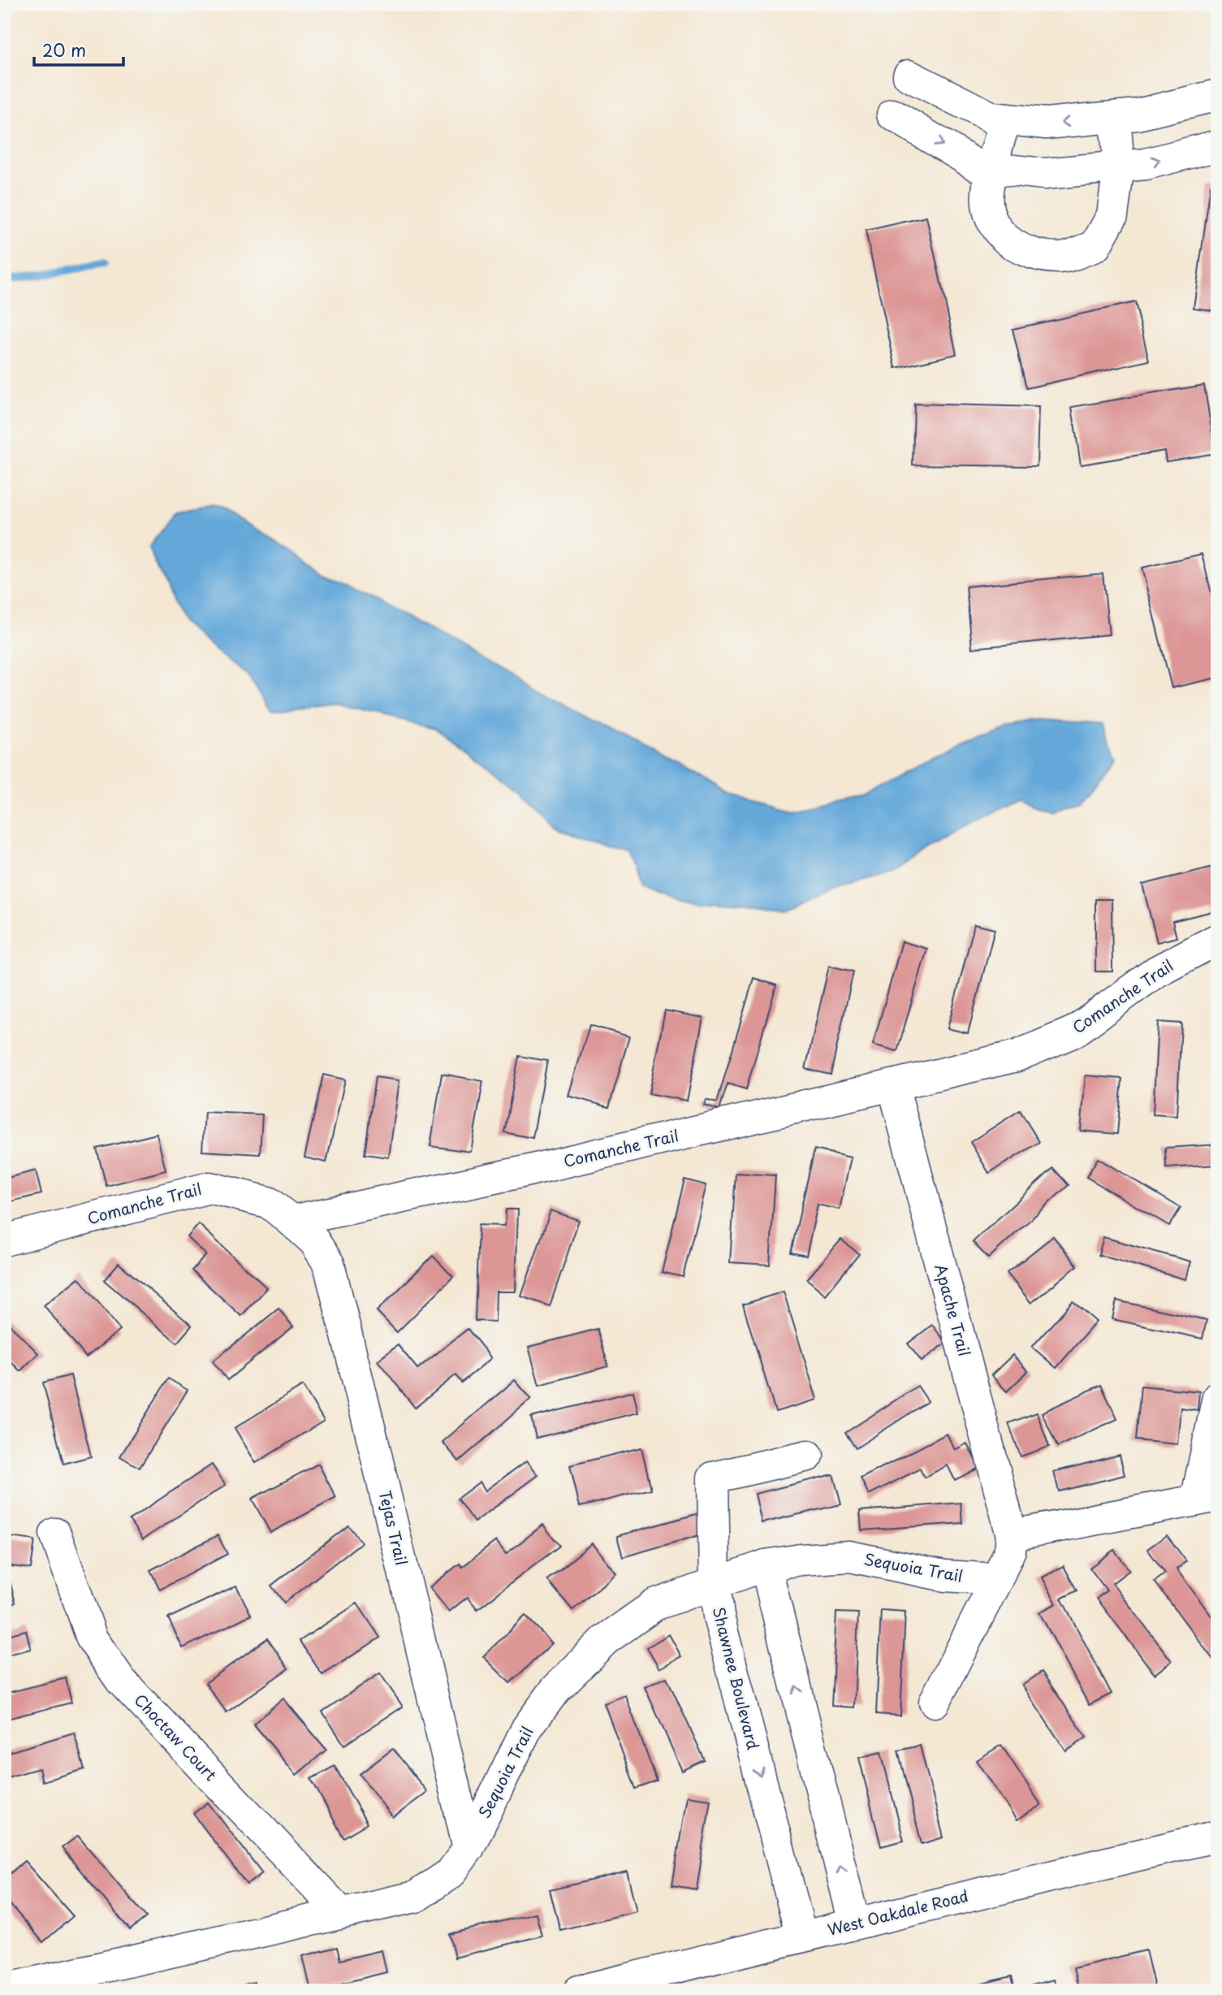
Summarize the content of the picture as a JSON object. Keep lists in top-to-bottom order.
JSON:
{
  "streets": {
    "street": [
      "Comanche Trail",
      "Apache Trail",
      "Tejas Trail",
      "Sequoia Trail",
      "Shawnee Boulevard",
      "Choctaw Court",
      "West Oakdale Road"
    ]
  },
  "crossings": [
    ["Comanche Trail", "Apache Trail"],
    ["Comanche Trail", "Tejas Trail"],
    ["Tejas Trail", "Sequoia Trail"],
    ["Sequoia Trail", "Shawnee Boulevard"],
    ["Sequoia Trail", "Choctaw Court"],
    ["Shawnee Boulevard", "West Oakdale Road"]
  ],
  "scale_bar": "20 m"
}
